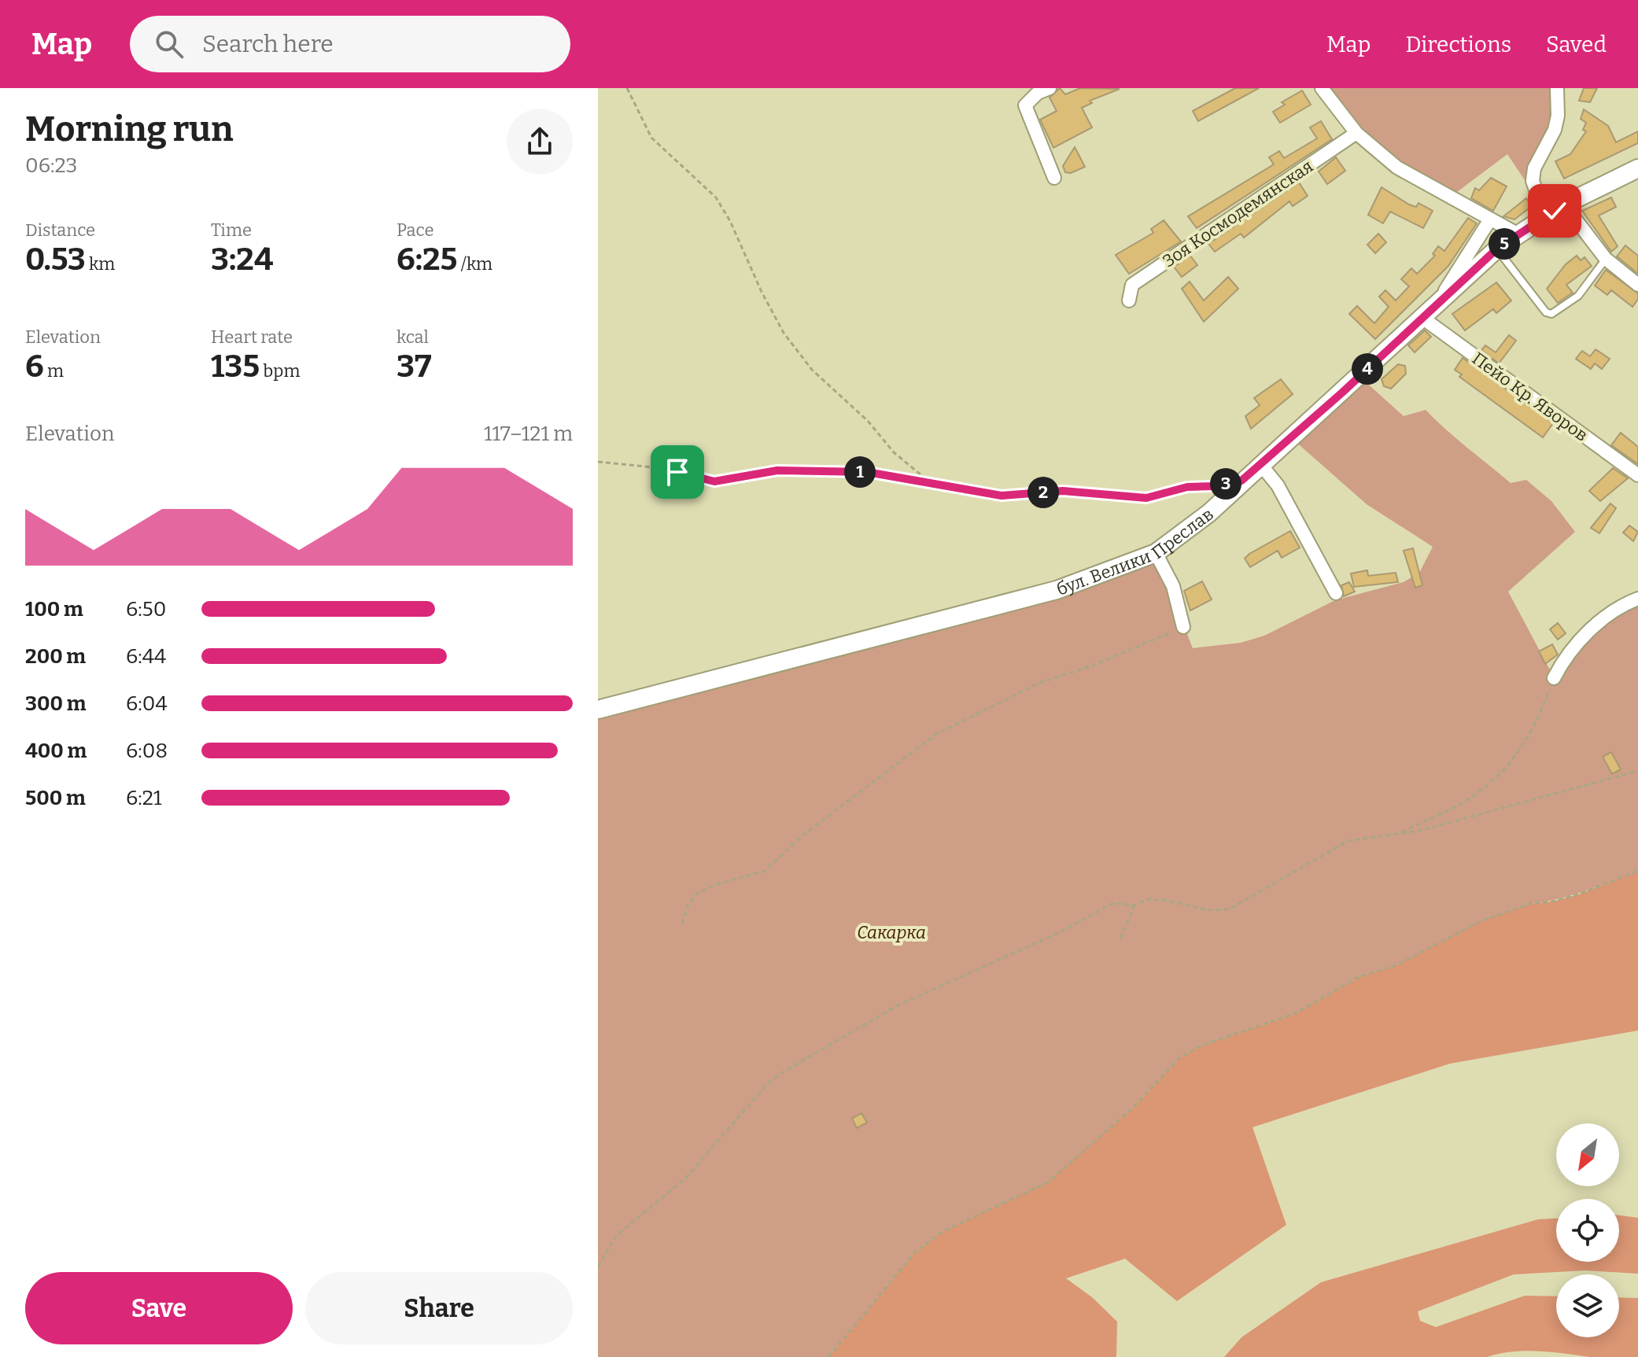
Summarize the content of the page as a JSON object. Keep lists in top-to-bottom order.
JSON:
{
  "streets": {
    "main road": ["бул. Велики Преслав"],
    "street": ["Зоя Космодемянская", "Пейо Кр. Яворов"]
  },
  "crossings": [
    ["Пейо Кр. Яворов", "бул. Велики Преслав"]
  ],
  "parks": ["Сакарка"],
  "north": "bottom left",
  "page": {
    "header": "Map",
    "search": "Search here",
    "nav": ["Map", "Directions", "Saved"],
    "heading": ["Morning run", "06:23"],
    "stats": [
      ["Distance", "0.53 km"],
      ["Time", "3:24"],
      ["Pace", "6:25 /km"],
      ["Elevation", "6 m"],
      ["Heart rate", "135 bpm"],
      ["kcal", "37"]
    ],
    "pins": [
      "5",
      "4",
      "1",
      "3",
      "2"
    ],
    "chart": ["Elevation", "117–121 m"],
    "list": [
      {
        "name": "100 m",
        "note": "6:50"
      },
      {
        "name": "200 m",
        "note": "6:44"
      },
      {
        "name": "300 m",
        "note": "6:04"
      },
      {
        "name": "400 m",
        "note": "6:08"
      },
      {
        "name": "500 m",
        "note": "6:21"
      }
    ],
    "buttons": ["Save", "Share"]
  }
}
